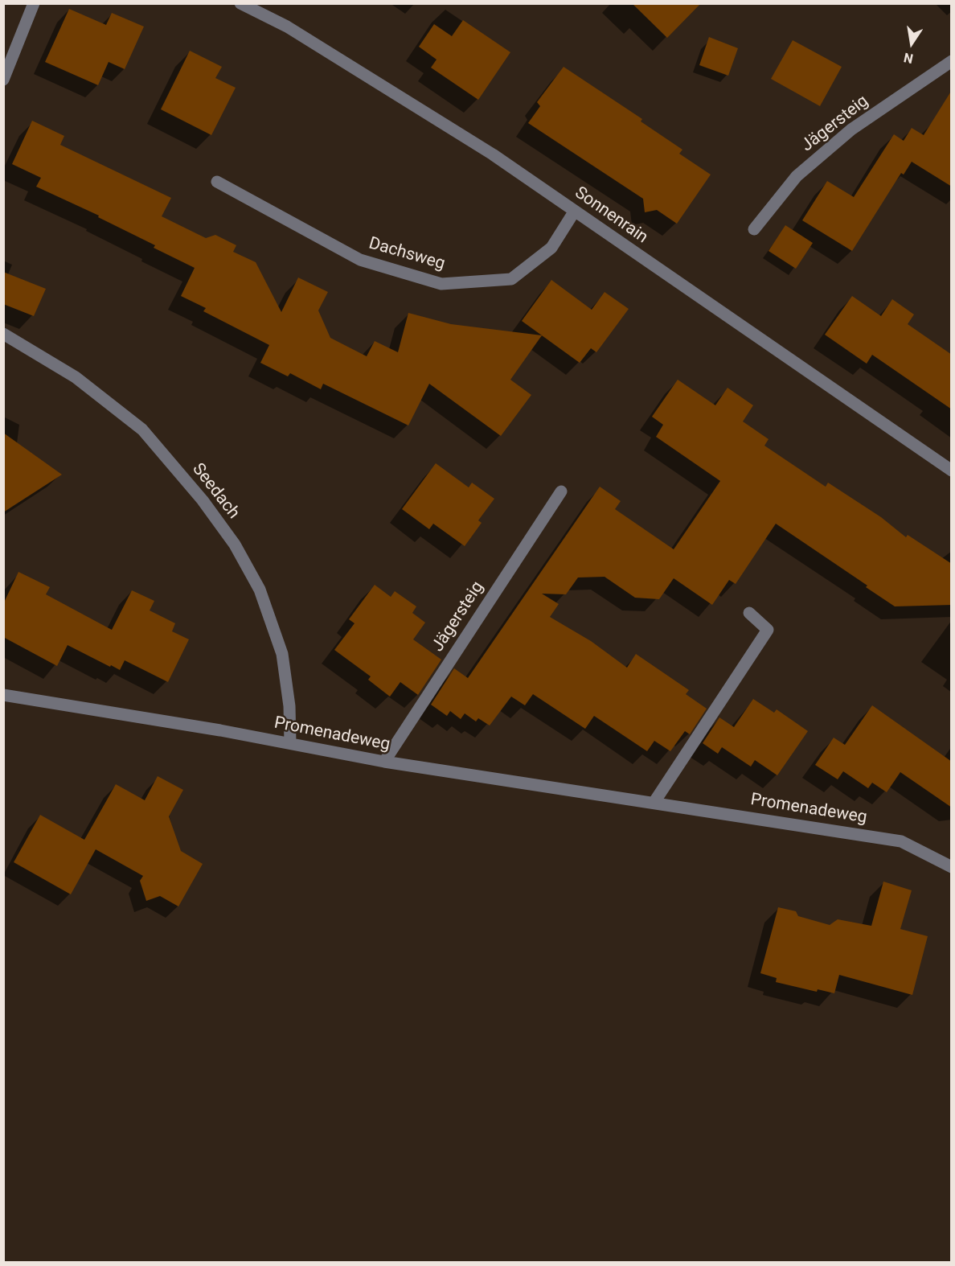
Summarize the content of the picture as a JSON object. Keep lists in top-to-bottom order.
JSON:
{
  "streets": {
    "street": [
      "Jägersteig",
      "Sonnenrain",
      "Dachsweg",
      "Seedach",
      "Promenadeweg"
    ]
  },
  "crossings": [
    ["Jägersteig", "Promenadeweg"],
    ["Sonnenrain", "Dachsweg"],
    ["Seedach", "Promenadeweg"]
  ],
  "north": "bottom"
}
